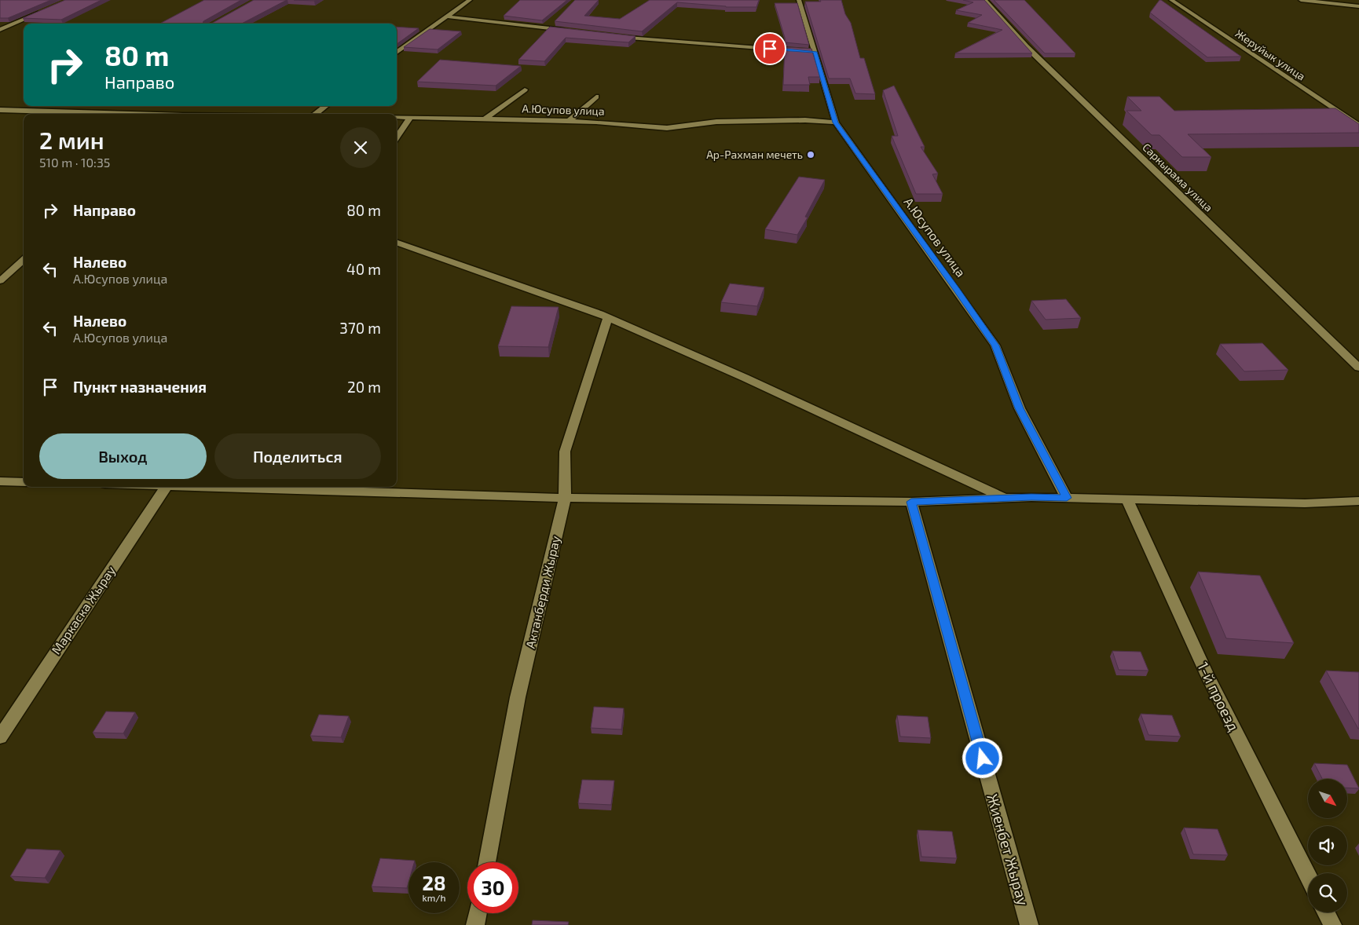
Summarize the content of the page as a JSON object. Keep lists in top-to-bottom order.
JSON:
{
  "streets": {
    "street": [
      "Жеруйык улица",
      "А.Юсупов улица",
      "Саркырама улица",
      "Актанберди Жырау",
      "Маркаска Жырау",
      "1-й проезд",
      "Жиенбет Жырау"
    ]
  },
  "places": ["Ар-Рахман мечеть"],
  "north": "bottom right",
  "page": {
    "turn": ["80 m", "Направо"],
    "heading": ["2 мин", "510 m · 10:35"],
    "list": [
      {
        "name": "Направо",
        "value": "80 m"
      },
      {
        "name": "Налево",
        "note": "А.Юсупов улица",
        "value": "40 m"
      },
      {
        "name": "Налево",
        "note": "А.Юсупов улица",
        "value": "370 m"
      },
      {
        "name": "Пункт назначения",
        "value": "20 m"
      }
    ],
    "buttons": ["Выход", "Поделиться"],
    "speed": "28 km/h",
    "limit": "30"
  }
}
